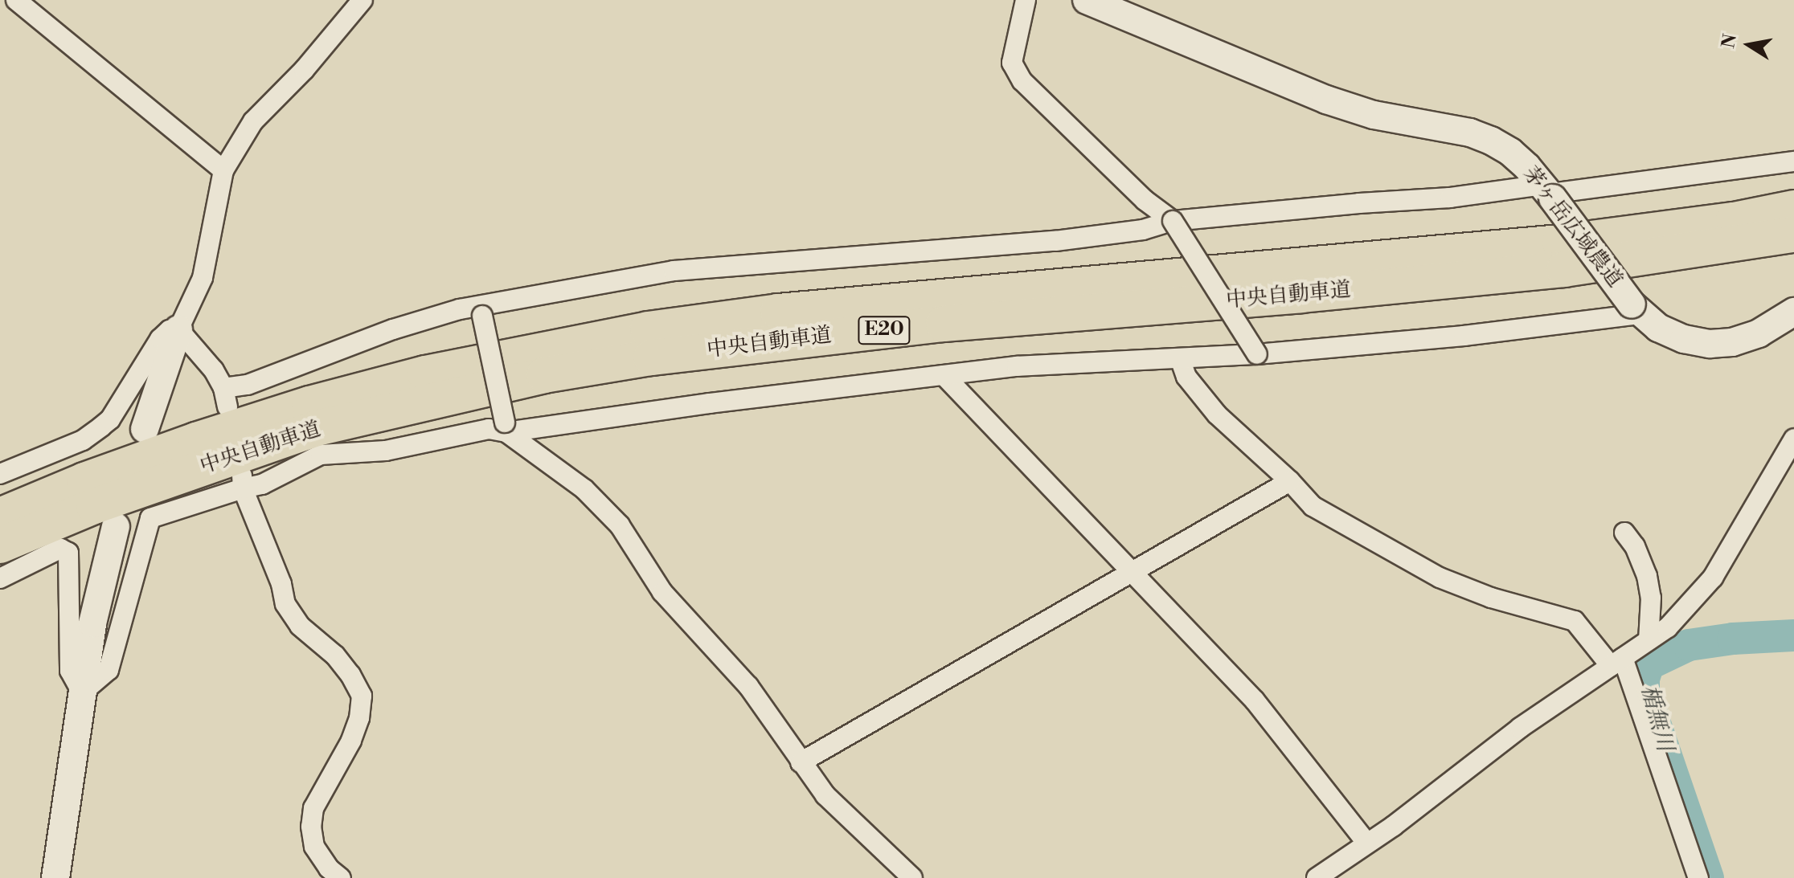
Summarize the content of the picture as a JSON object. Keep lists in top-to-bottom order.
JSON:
{
  "streets": {
    "highway": ["中央自動車道", "E20"],
    "street": ["茅ヶ岳広域農道"]
  },
  "water": ["楯無川"],
  "north": "left"
}
